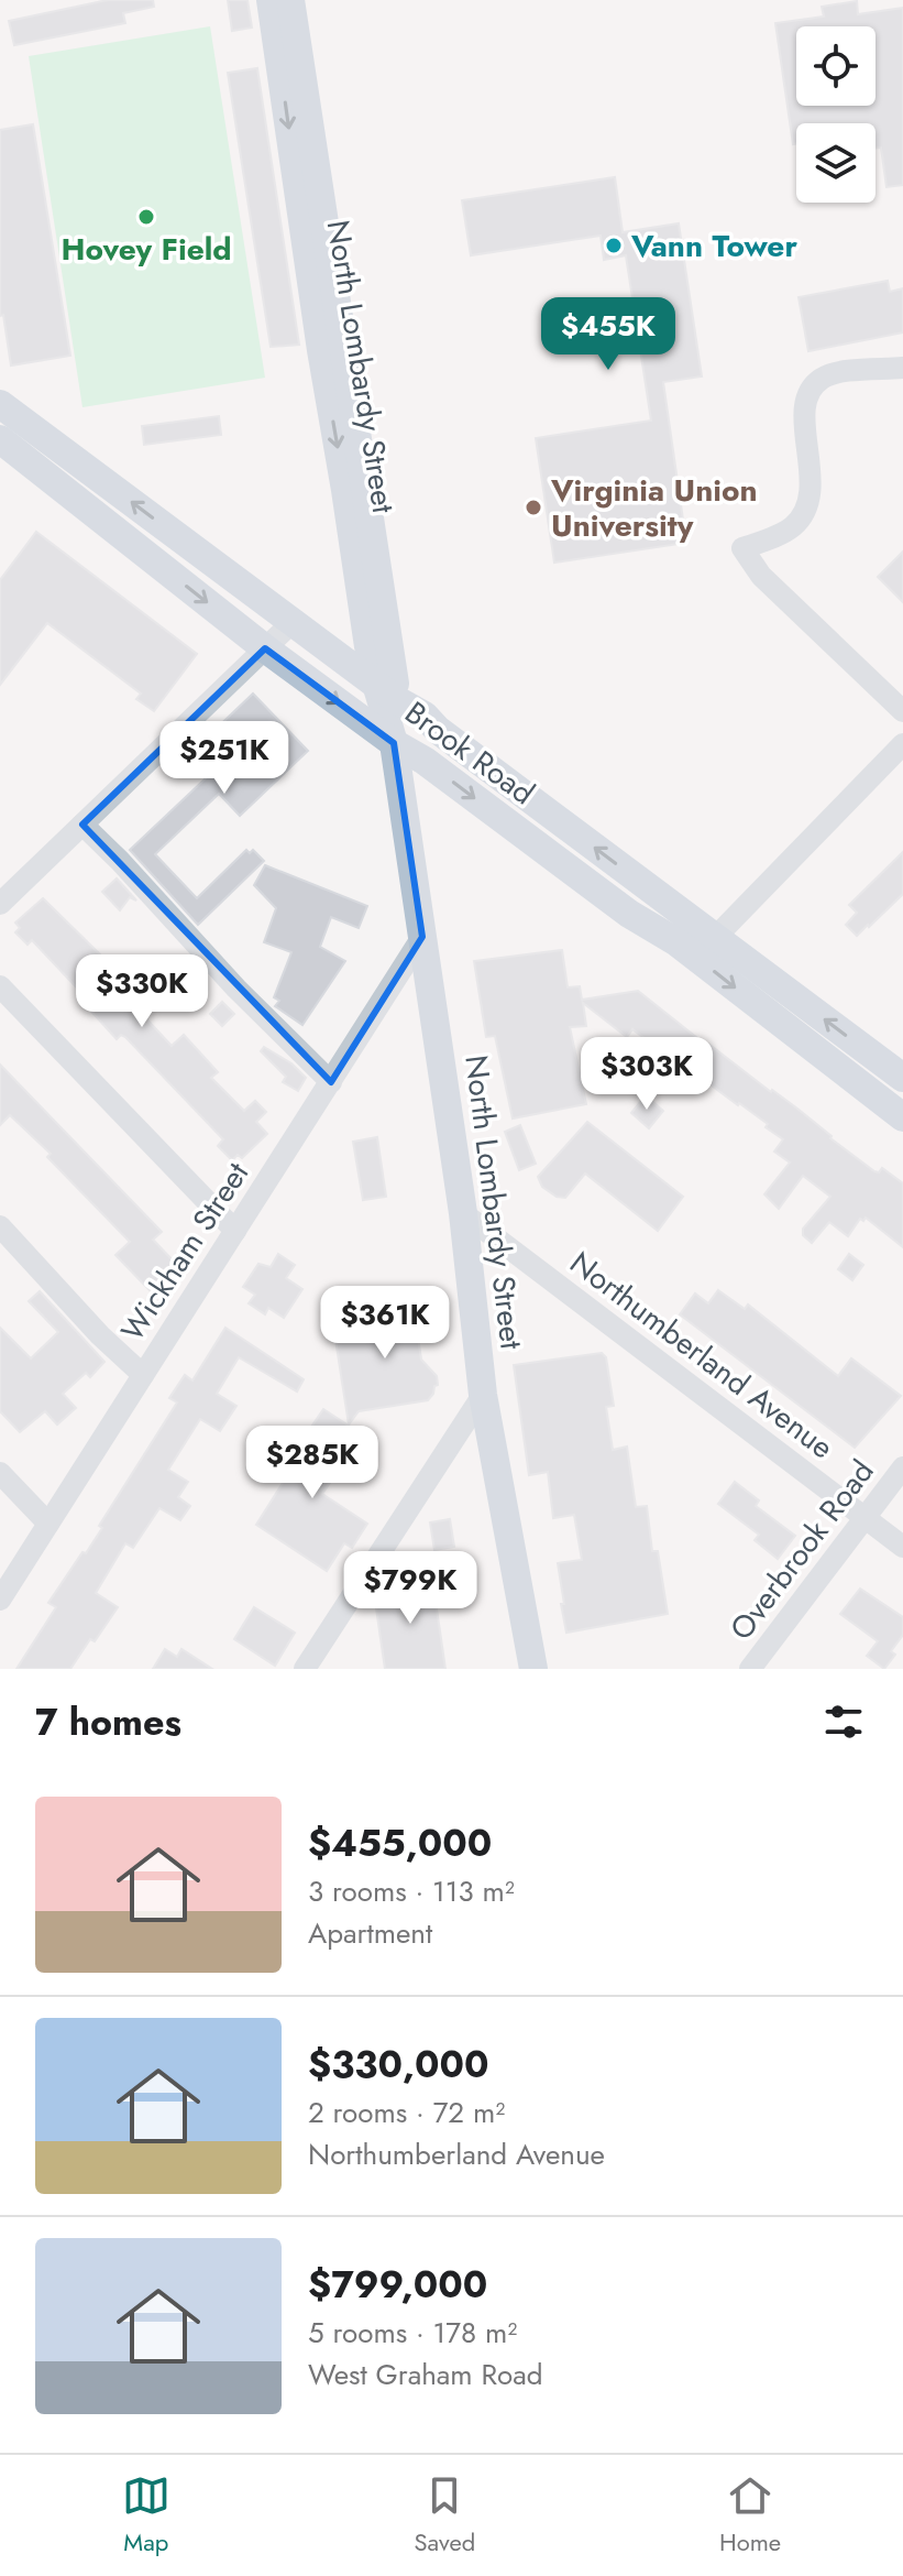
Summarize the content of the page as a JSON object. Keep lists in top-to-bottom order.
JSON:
{
  "streets": {
    "main road": ["North Lombardy Street", "Brook Road"],
    "street": ["Wickham Street", "Northumberland Avenue", "Overbrook Road"]
  },
  "crossings": [
    ["North Lombardy Street", "Brook Road"],
    ["North Lombardy Street", "Wickham Street"],
    ["North Lombardy Street", "Northumberland Avenue"],
    ["Northumberland Avenue", "Overbrook Road"]
  ],
  "places": ["Hovey Field", "Vann Tower", "Virginia Union University"],
  "page": {
    "price": [
      "$455K",
      "$251K",
      "$330K",
      "$303K",
      "$361K",
      "$285K",
      "$799K"
    ],
    "heading": "7 homes",
    "list": [
      {
        "name": "$455,000",
        "note": "3 rooms · 113 m² · Apartment"
      },
      {
        "name": "$330,000",
        "note": "2 rooms · 72 m² · Northumberland Avenue"
      },
      {
        "name": "$799,000",
        "note": "5 rooms · 178 m² · West Graham Road"
      }
    ],
    "tabs": ["Map", "Saved", "Home"]
  }
}
